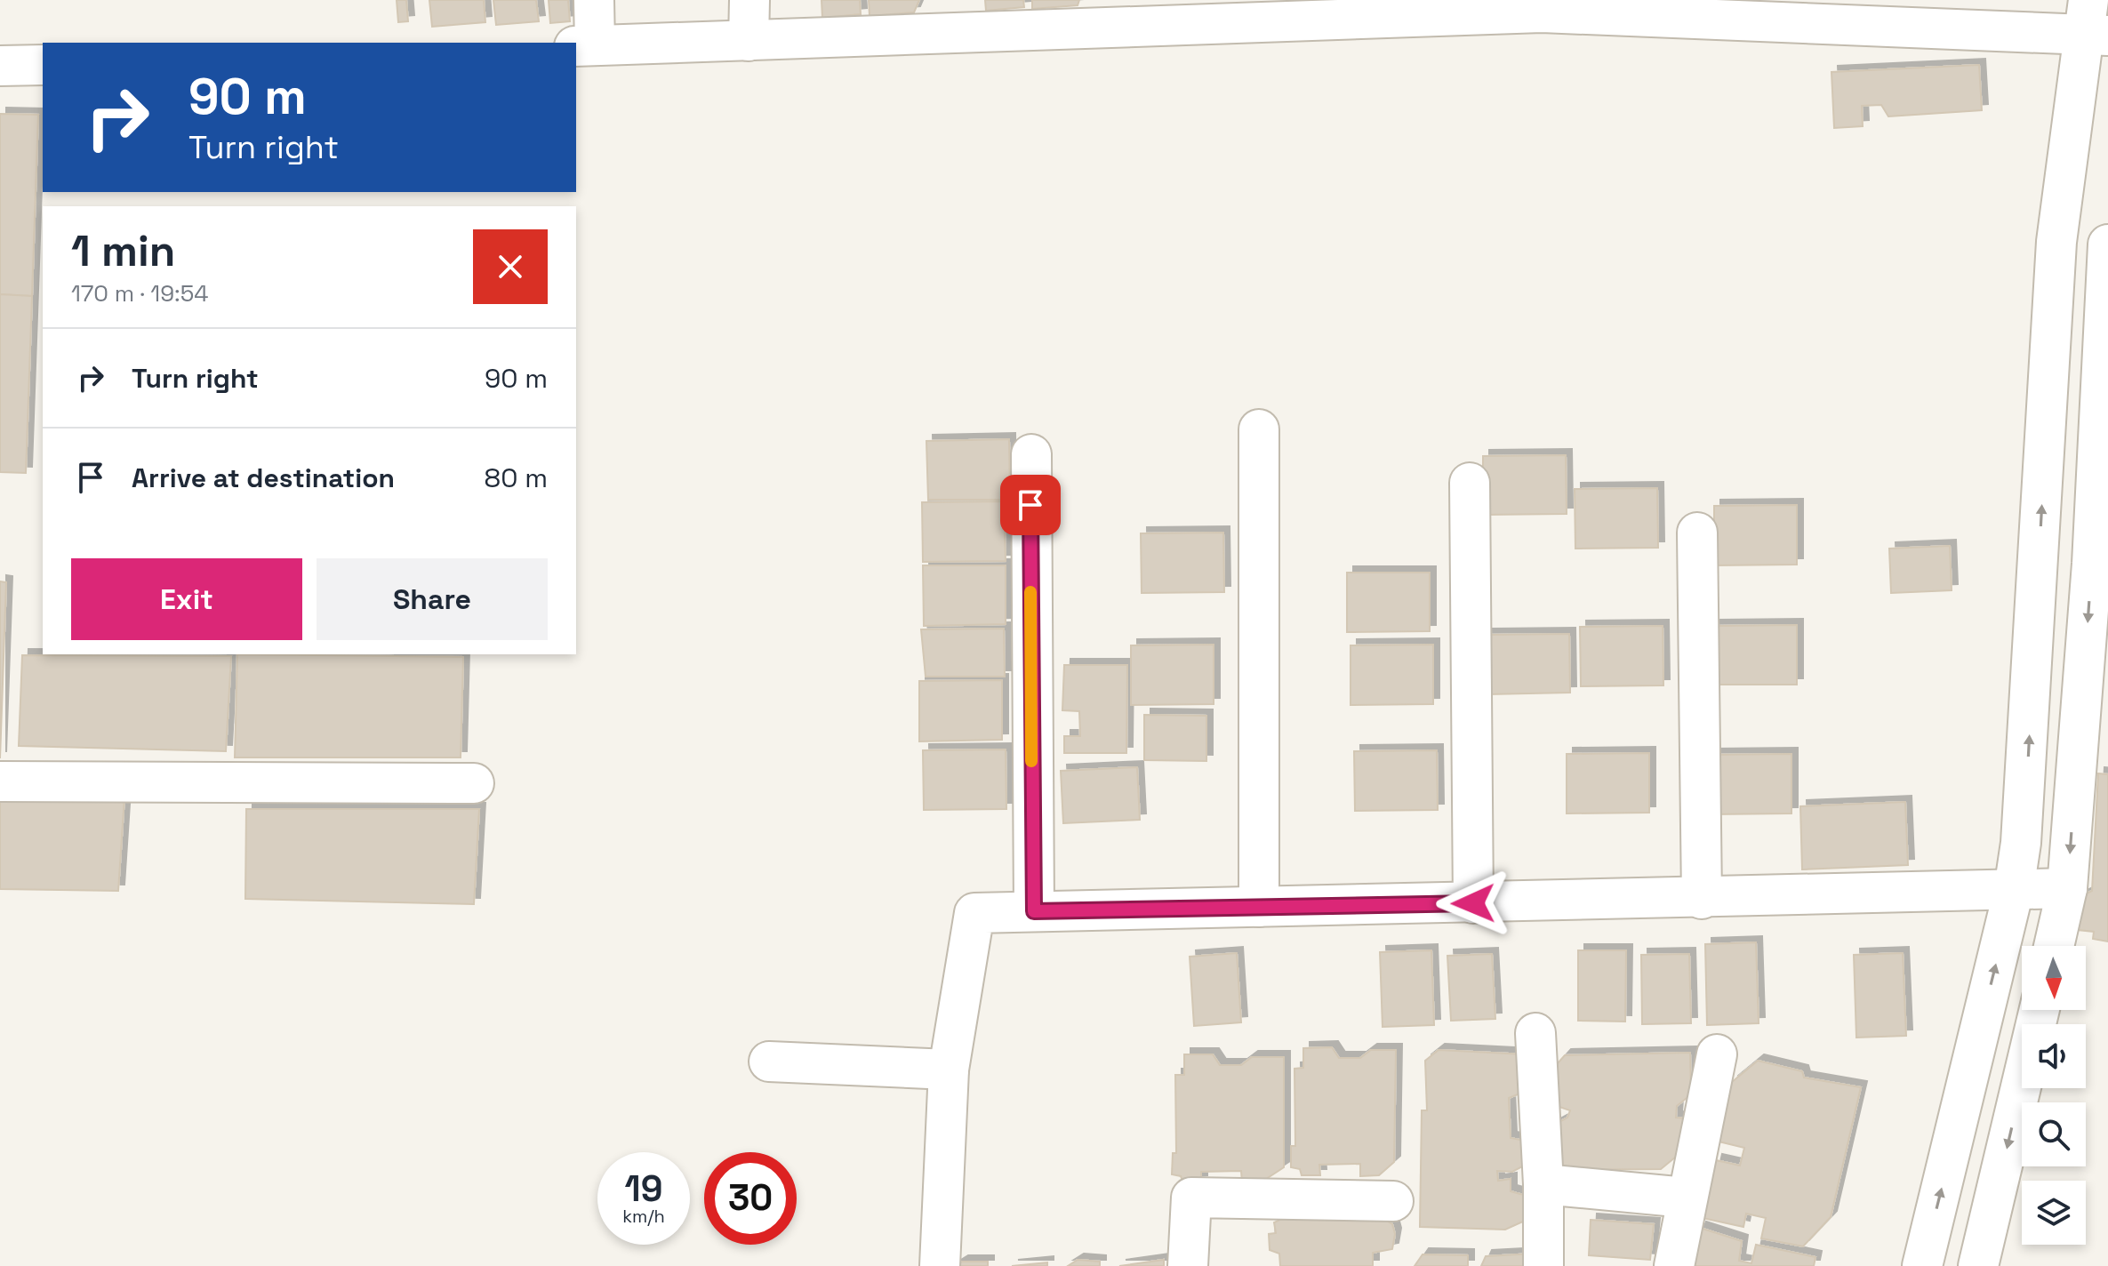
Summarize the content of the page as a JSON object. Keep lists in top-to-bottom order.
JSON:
{
  "north": "bottom",
  "page": {
    "turn": ["90 m", "Turn right"],
    "heading": ["1 min", "170 m · 19:54"],
    "list": [
      {
        "name": "Turn right",
        "value": "90 m"
      },
      {
        "name": "Arrive at destination",
        "value": "80 m"
      }
    ],
    "buttons": ["Exit", "Share"],
    "speed": "19 km/h",
    "limit": "30"
  }
}
